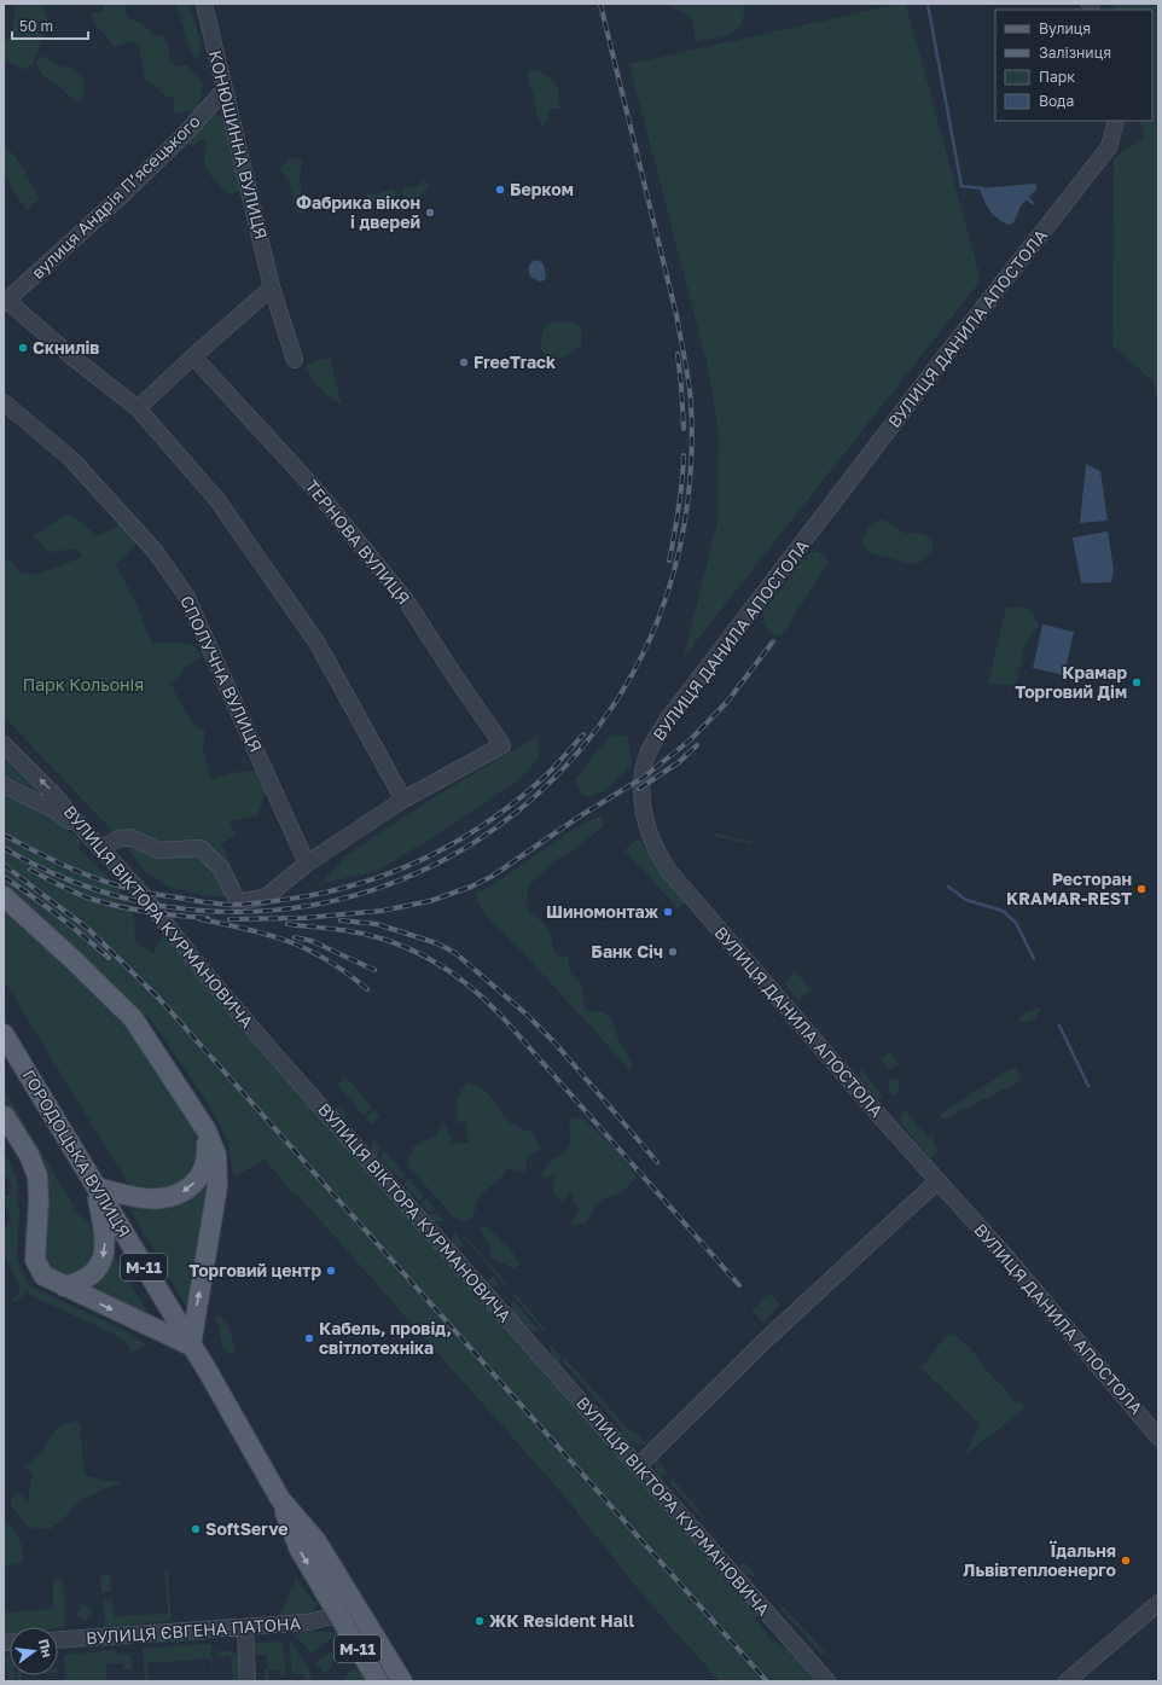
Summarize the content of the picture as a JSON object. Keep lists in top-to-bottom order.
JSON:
{
  "streets": {
    "main road": ["ГОРОДОЦЬКА ВУЛИЦЯ", "М-11"],
    "street": [
      "КОНЮШИННА ВУЛИЦЯ",
      "вулиця Андрія Пʼясецького",
      "ВУЛИЦЯ ДАНИЛА АПОСТОЛА",
      "ТЕРНОВА ВУЛИЦЯ",
      "СПОЛУЧНА ВУЛИЦЯ",
      "ВУЛИЦЯ ВІКТОРА КУРМАНОВИЧА",
      "ВУЛИЦЯ ЄВГЕНА ПАТОНА"
    ]
  },
  "crossings": [
    ["КОНЮШИННА ВУЛИЦЯ", "вулиця Андрія Пʼясецького"],
    ["ГОРОДОЦЬКА ВУЛИЦЯ", "ВУЛИЦЯ ЄВГЕНА ПАТОНА"]
  ],
  "parks": ["Парк Кольонія"],
  "places": [
    "Берком",
    "Фабрика вікон і дверей",
    "Скнилів",
    "FreeTrack",
    "Крамар Торговий Дім",
    "Ресторан KRAMAR-REST",
    "Шиномонтаж",
    "Банк Січ",
    "Торговий центр",
    "Кабель, провід, світлотехніка",
    "SoftServe",
    "Їдальня Львівтеплоенерго",
    "ЖК Resident Hall"
  ],
  "legend": [
    "Вулиця",
    "Залізниця",
    "Парк",
    "Вода"
  ],
  "scale_bar": "50 m",
  "north": "right"
}
